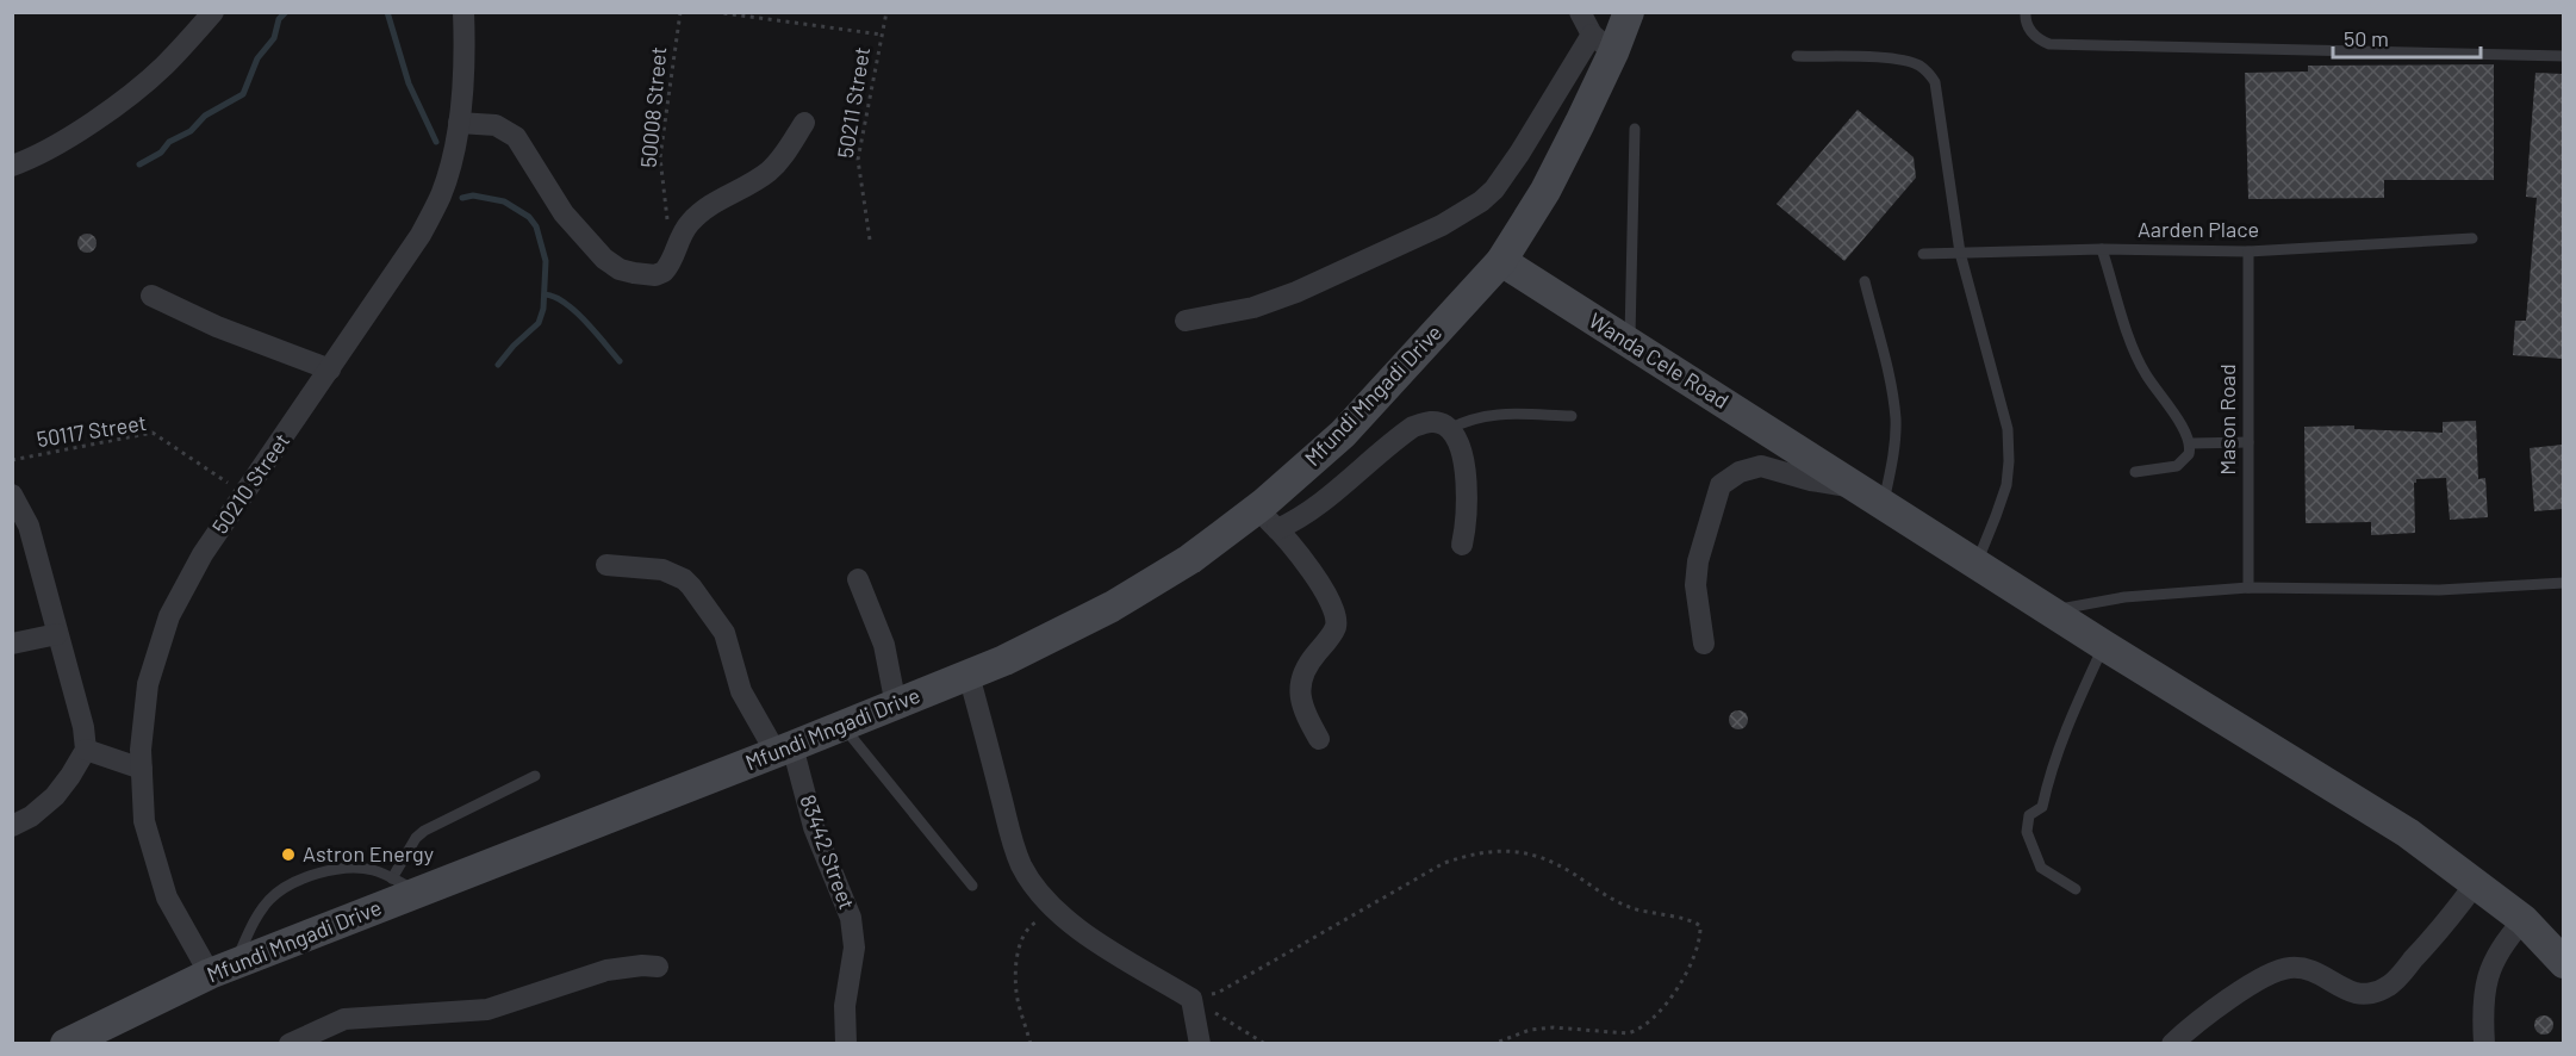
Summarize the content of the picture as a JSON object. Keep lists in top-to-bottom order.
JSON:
{
  "streets": {
    "street": [
      "Wanda Cele Road",
      "Mfundi Mngadi Drive",
      "50210 Street",
      "83442 Street"
    ],
    "lane": ["Aarden Place", "Mason Road"],
    "path": ["50211 Street", "50008 Street", "50117 Street"]
  },
  "crossings": [
    ["Aarden Place", "Mason Road"],
    ["Wanda Cele Road", "Mfundi Mngadi Drive"],
    ["Mfundi Mngadi Drive", "50210 Street"],
    ["Mfundi Mngadi Drive", "83442 Street"],
    ["50117 Street", "50210 Street"]
  ],
  "places": ["Astron Energy"],
  "scale_bar": "50 m"
}
